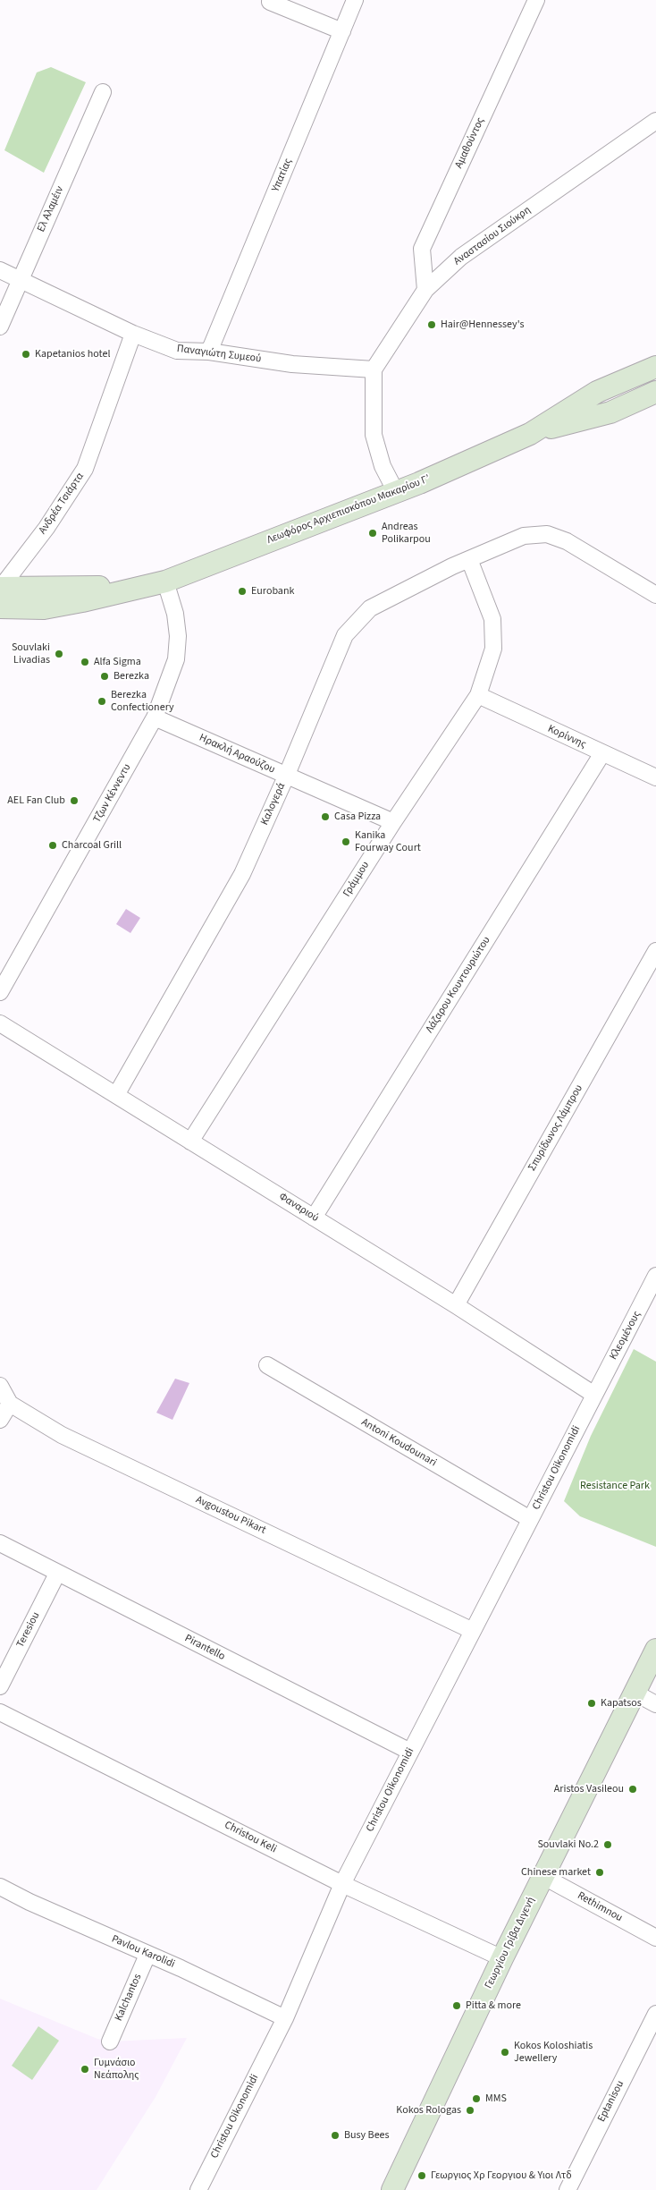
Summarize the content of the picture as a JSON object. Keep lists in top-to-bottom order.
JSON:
{
  "streets": {
    "main road": ["Λεωφόρος Αρχιεπισκόπου Μακαρίου Γ’", "Γεωργίου Γρίβα Διγενή"],
    "street": [
      "Αμαθούντος",
      "Υπατίας",
      "Ελ Αλαμέιν",
      "Αναστασίου Σιούκρη",
      "Παναγιώτη Συμεού",
      "Ανδρέα Τσιάρτα",
      "Κορίννης",
      "Ηρακλή Αραούζου",
      "Τζων Κέννεντυ",
      "Καλογερά",
      "Γράμμου",
      "Λάζαρου Κουντουριώτου",
      "Σπυρίδωνος Λάμπρου",
      "Φαναριού",
      "Κλεομένους",
      "Antoni Koudounari",
      "Christou Oikonomidi",
      "Avgoustou Pikart",
      "Teresiou",
      "Pirantello",
      "Christou Keli",
      "Rethimnou",
      "Pavlou Karolidi",
      "Kalchantos",
      "Eptanisou"
    ]
  },
  "crossings": [
    ["Αμαθούντος", "Αναστασίου Σιούκρη"],
    ["Υπατίας", "Παναγιώτη Συμεού"],
    ["Ελ Αλαμέιν", "Παναγιώτη Συμεού"],
    ["Αναστασίου Σιούκρη", "Παναγιώτη Συμεού"],
    ["Παναγιώτη Συμεού", "Ανδρέα Τσιάρτα"],
    ["Ανδρέα Τσιάρτα", "Λεωφόρος Αρχιεπισκόπου Μακαρίου Γ’"],
    ["Λεωφόρος Αρχιεπισκόπου Μακαρίου Γ’", "Τζων Κέννεντυ"],
    ["Κορίννης", "Γράμμου"],
    ["Κορίννης", "Λάζαρου Κουντουριώτου"],
    ["Ηρακλή Αραούζου", "Τζων Κέννεντυ"],
    ["Ηρακλή Αραούζου", "Καλογερά"],
    ["Ηρακλή Αραούζου", "Γράμμου"],
    ["Καλογερά", "Γράμμου"],
    ["Καλογερά", "Φαναριού"],
    ["Γράμμου", "Φαναριού"],
    ["Λάζαρου Κουντουριώτου", "Φαναριού"],
    ["Σπυρίδωνος Λάμπρου", "Φαναριού"],
    ["Φαναριού", "Κλεομένους"],
    ["Φαναριού", "Christou Oikonomidi"],
    ["Κλεομένους", "Christou Oikonomidi"],
    ["Antoni Koudounari", "Christou Oikonomidi"],
    ["Christou Oikonomidi", "Avgoustou Pikart"],
    ["Christou Oikonomidi", "Pirantello"],
    ["Christou Oikonomidi", "Christou Keli"],
    ["Christou Oikonomidi", "Pavlou Karolidi"],
    ["Teresiou", "Pirantello"],
    ["Christou Keli", "Γεωργίου Γρίβα Διγενή"],
    ["Rethimnou", "Γεωργίου Γρίβα Διγενή"],
    ["Pavlou Karolidi", "Kalchantos"]
  ],
  "parks": ["Resistance Park"],
  "places": [
    "Hair@Hennessey's",
    "Kapetanios hotel",
    "Andreas Polikarpou",
    "Eurobank",
    "Souvlaki Livadias",
    "Alfa Sigma",
    "Berezka",
    "Berezka Confectionery",
    "AEL Fan Club",
    "Casa Pizza",
    "Kanika Fourway Court",
    "Charcoal Grill",
    "Kapatsos",
    "Aristos Vasileou",
    "Souvlaki No.2",
    "Chinese market",
    "Pitta & more",
    "Kokos Koloshiatis Jewellery",
    "Γυμνάσιο Νεάπολης",
    "MMS",
    "Kokos Rologas",
    "Busy Bees",
    "Γεωργιος Χρ Γεοργιου & Υιοι Λτδ"
  ]
}
